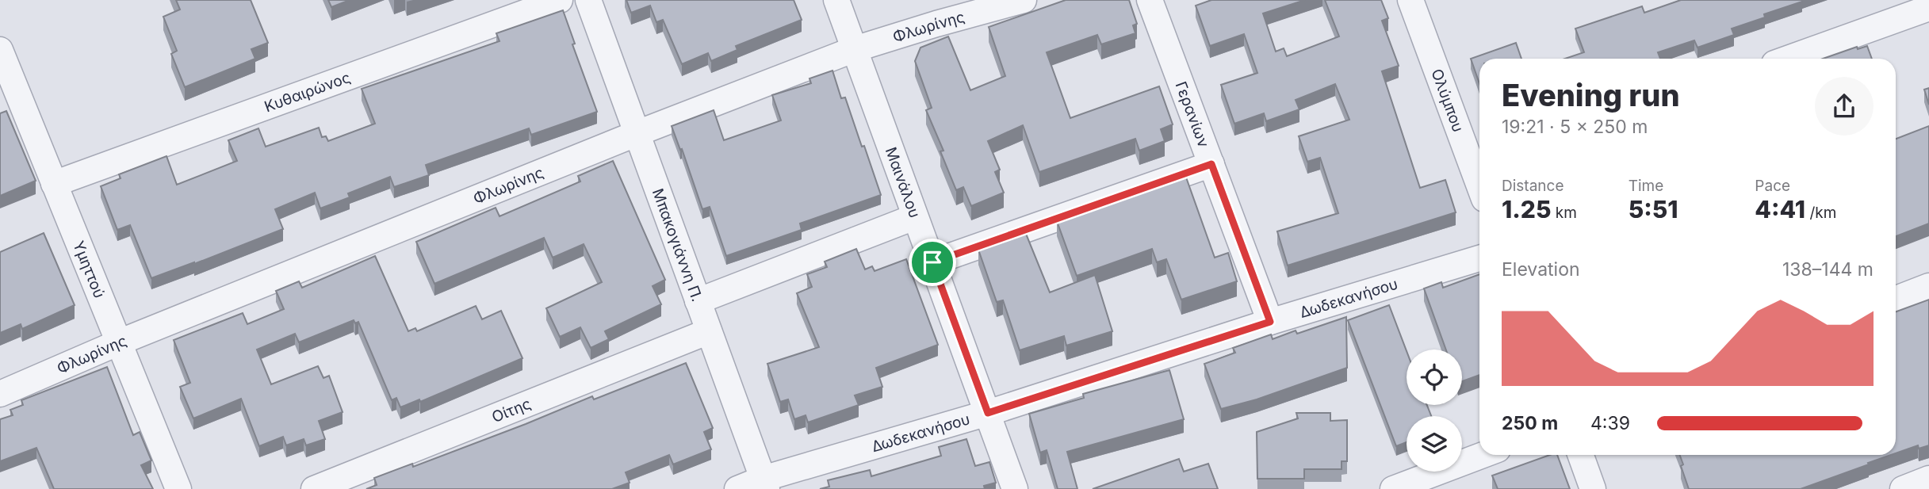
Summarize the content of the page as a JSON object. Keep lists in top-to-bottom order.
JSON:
{
  "streets": {
    "street": [
      "Φλωρίνης",
      "Κυθαιρώνος",
      "Ολύμπου",
      "Γερανίων",
      "Μαινάλου",
      "Μπακογιάννη Π.",
      "Υμηττού",
      "Δωδεκανήσου",
      "Οίτης"
    ]
  },
  "crossings": [
    ["Φλωρίνης", "Μαινάλου"],
    ["Φλωρίνης", "Μπακογιάννη Π."],
    ["Φλωρίνης", "Υμηττού"],
    ["Κυθαιρώνος", "Υμηττού"],
    ["Γερανίων", "Δωδεκανήσου"],
    ["Μαινάλου", "Δωδεκανήσου"],
    ["Μπακογιάννη Π.", "Δωδεκανήσου"],
    ["Μπακογιάννη Π.", "Οίτης"]
  ],
  "page": {
    "heading": ["Evening run", "19:21 · 5 × 250 m"],
    "stats": [
      ["Distance", "1.25 km"],
      ["Time", "5:51"],
      ["Pace", "4:41 /km"]
    ],
    "chart": ["Elevation", "138–144 m"],
    "list": [
      {
        "name": "250 m",
        "note": "4:39"
      }
    ]
  }
}
